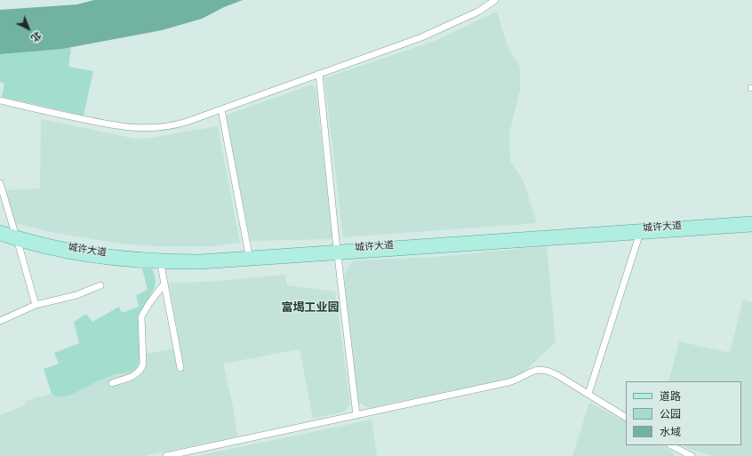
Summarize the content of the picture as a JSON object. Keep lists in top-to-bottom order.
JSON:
{
  "streets": {
    "main road": ["城许大道"]
  },
  "districts": ["富堨工业园"],
  "legend": ["道路", "公园", "水域"],
  "north": "bottom right"
}
